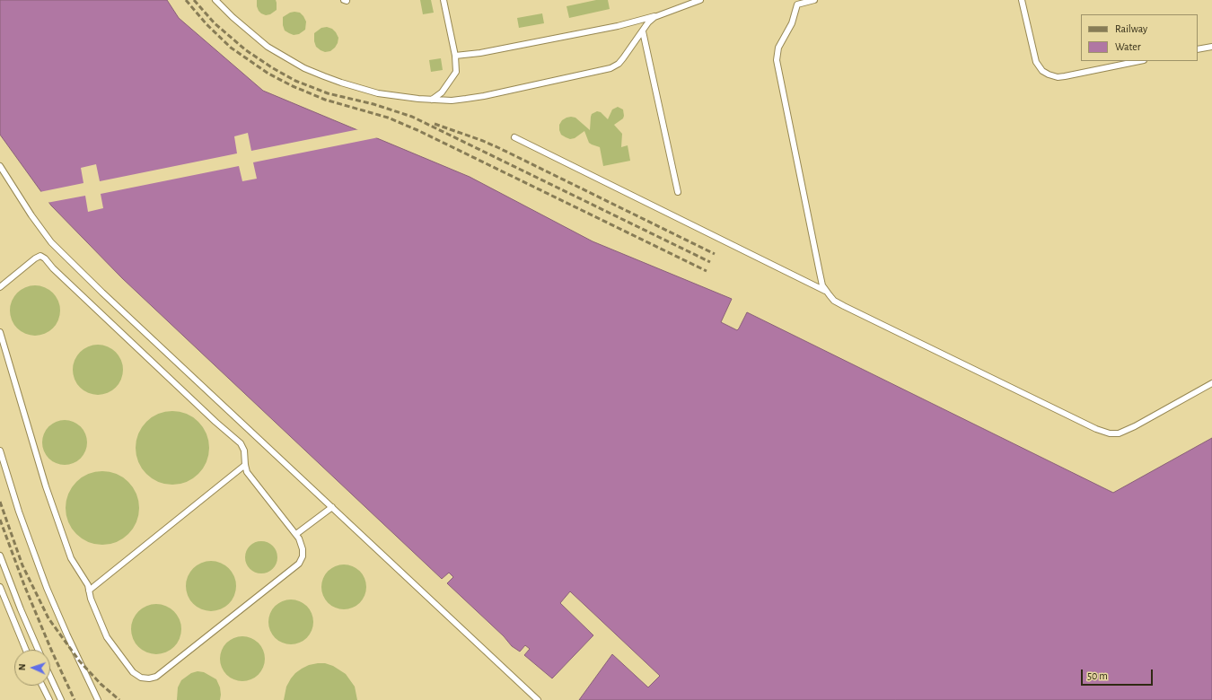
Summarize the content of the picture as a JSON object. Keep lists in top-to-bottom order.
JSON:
{
  "legend": ["Railway", "Water"],
  "scale_bar": "50 m",
  "north": "left"
}
